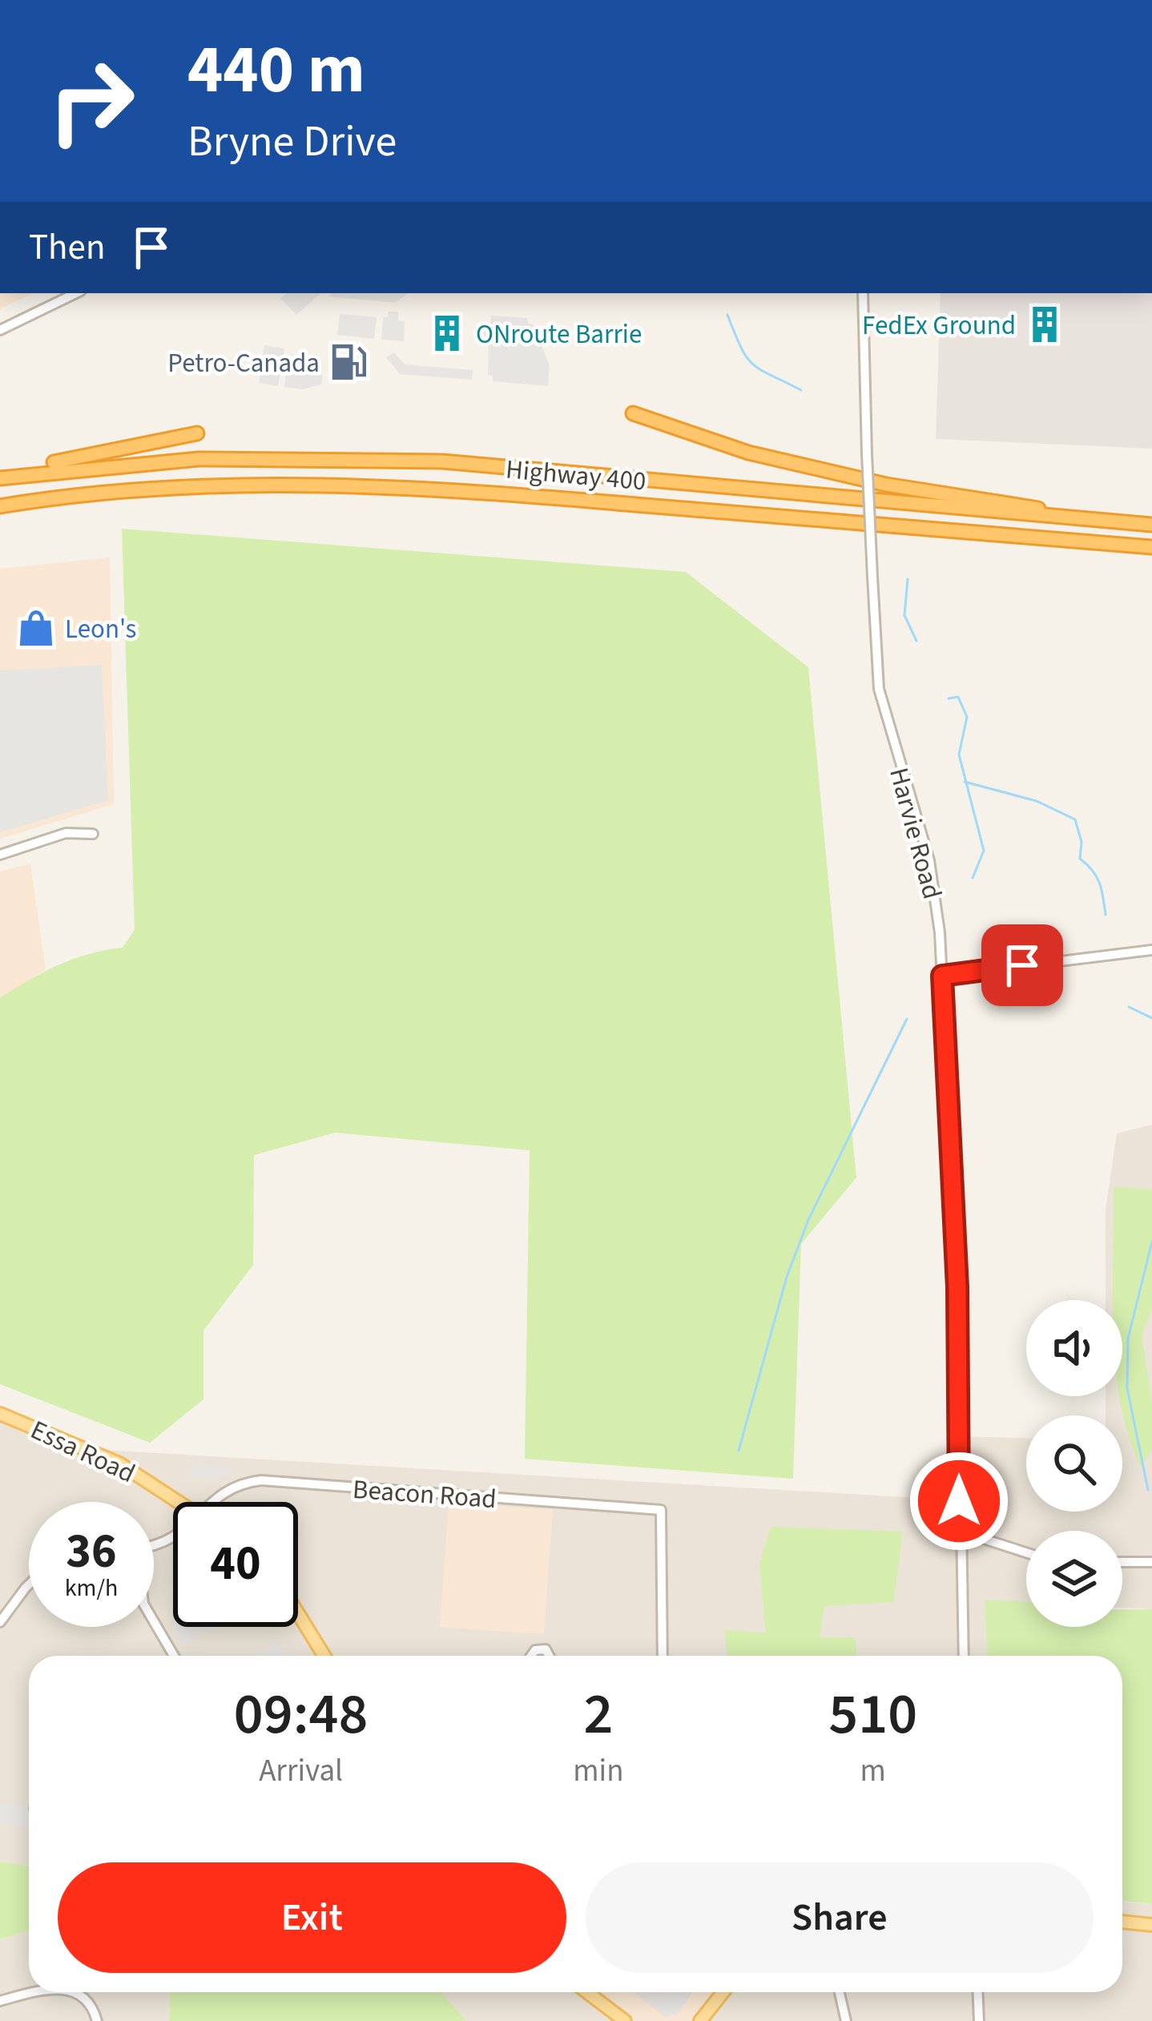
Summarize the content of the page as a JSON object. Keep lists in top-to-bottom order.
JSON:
{
  "streets": {
    "highway": ["Highway 400"],
    "main road": ["Essa Road"],
    "street": ["Harvie Road", "Beacon Road"]
  },
  "places": {
    "building": ["FedEx Ground", "ONroute Barrie"],
    "fuel station": ["Petro-Canada"],
    "shop": ["Leon's"]
  },
  "page": {
    "turn": ["440 m", "Bryne Drive"],
    "then": "Then",
    "speed": "36 km/h",
    "limit": "40",
    "eta": [
      "09:48",
      "Arrival",
      "2",
      "min",
      "510",
      "m"
    ],
    "buttons": ["Exit", "Share"]
  }
}
